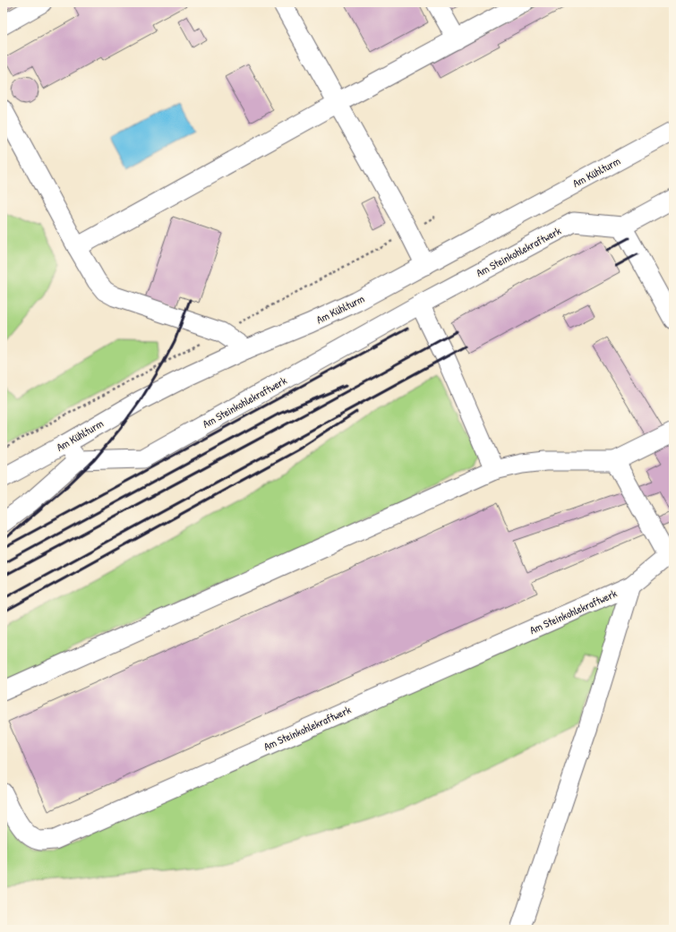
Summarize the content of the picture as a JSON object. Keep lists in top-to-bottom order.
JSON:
{
  "streets": {
    "street": ["Am Kühlturm", "Am Steinkohlekraftwerk"]
  }
}
